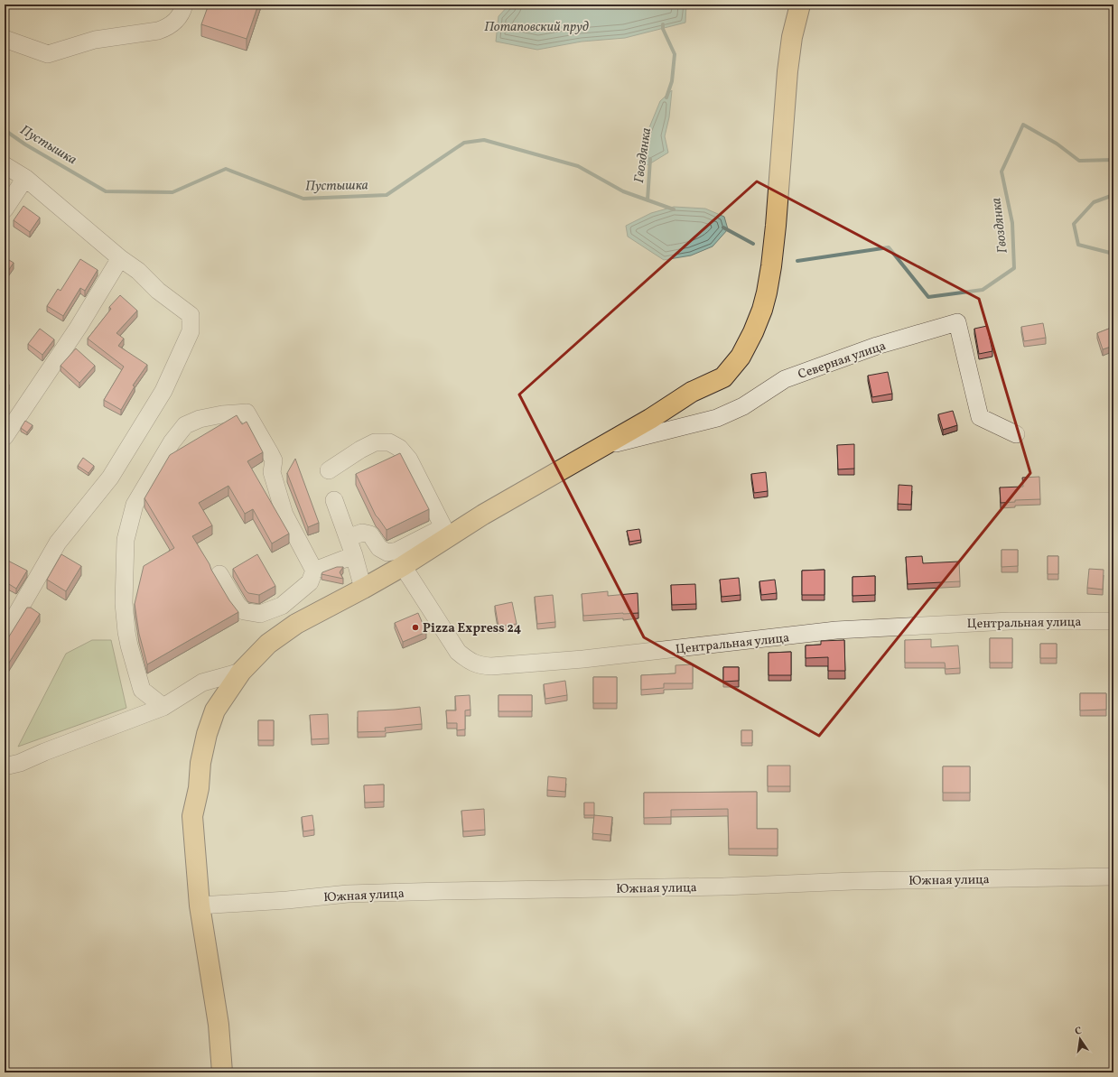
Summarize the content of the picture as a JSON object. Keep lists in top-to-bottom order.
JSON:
{
  "streets": {
    "street": ["Северная улица", "Центральная улица", "Южная улица"]
  },
  "water": ["Потаповский пруд", "Пустышка", "Гвоздянка"],
  "places": ["Pizza Express 24"],
  "north": "top"
}
